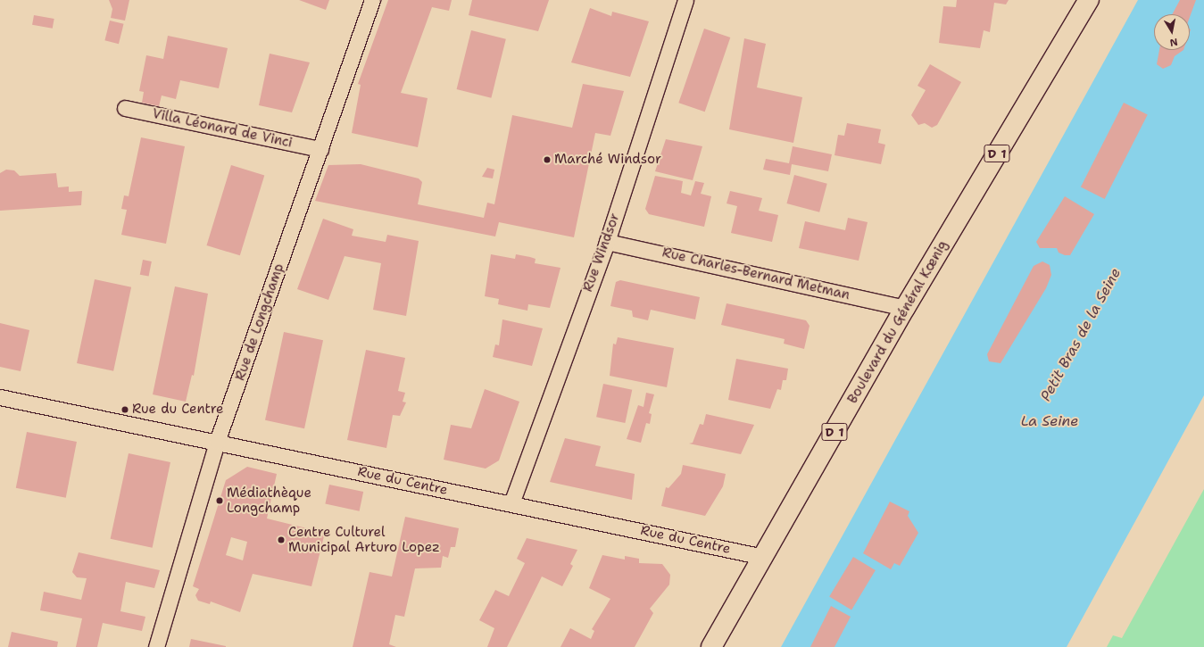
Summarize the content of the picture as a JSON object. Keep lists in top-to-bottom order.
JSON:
{
  "streets": {
    "main road": ["D 1", "Boulevard du Général Kœnig"],
    "street": [
      "Villa Léonard de Vinci",
      "Rue Windsor",
      "Rue Charles-Bernard Metman",
      "Rue de Longchamp",
      "Rue du Centre"
    ]
  },
  "crossings": [
    ["Villa Léonard de Vinci", "Rue de Longchamp"],
    ["Rue Windsor", "Rue Charles-Bernard Metman"],
    ["Rue Windsor", "Rue du Centre"],
    ["Rue Charles-Bernard Metman", "Boulevard du Général Kœnig"],
    ["Rue de Longchamp", "Rue du Centre"],
    ["Boulevard du Général Kœnig", "Rue du Centre"]
  ],
  "water": ["Petit Bras de la Seine", "La Seine"],
  "places": [
    "Marché Windsor",
    "Rue du Centre",
    "Médiathèque Longchamp",
    "Centre Culturel Municipal Arturo Lopez"
  ],
  "north": "bottom"
}
